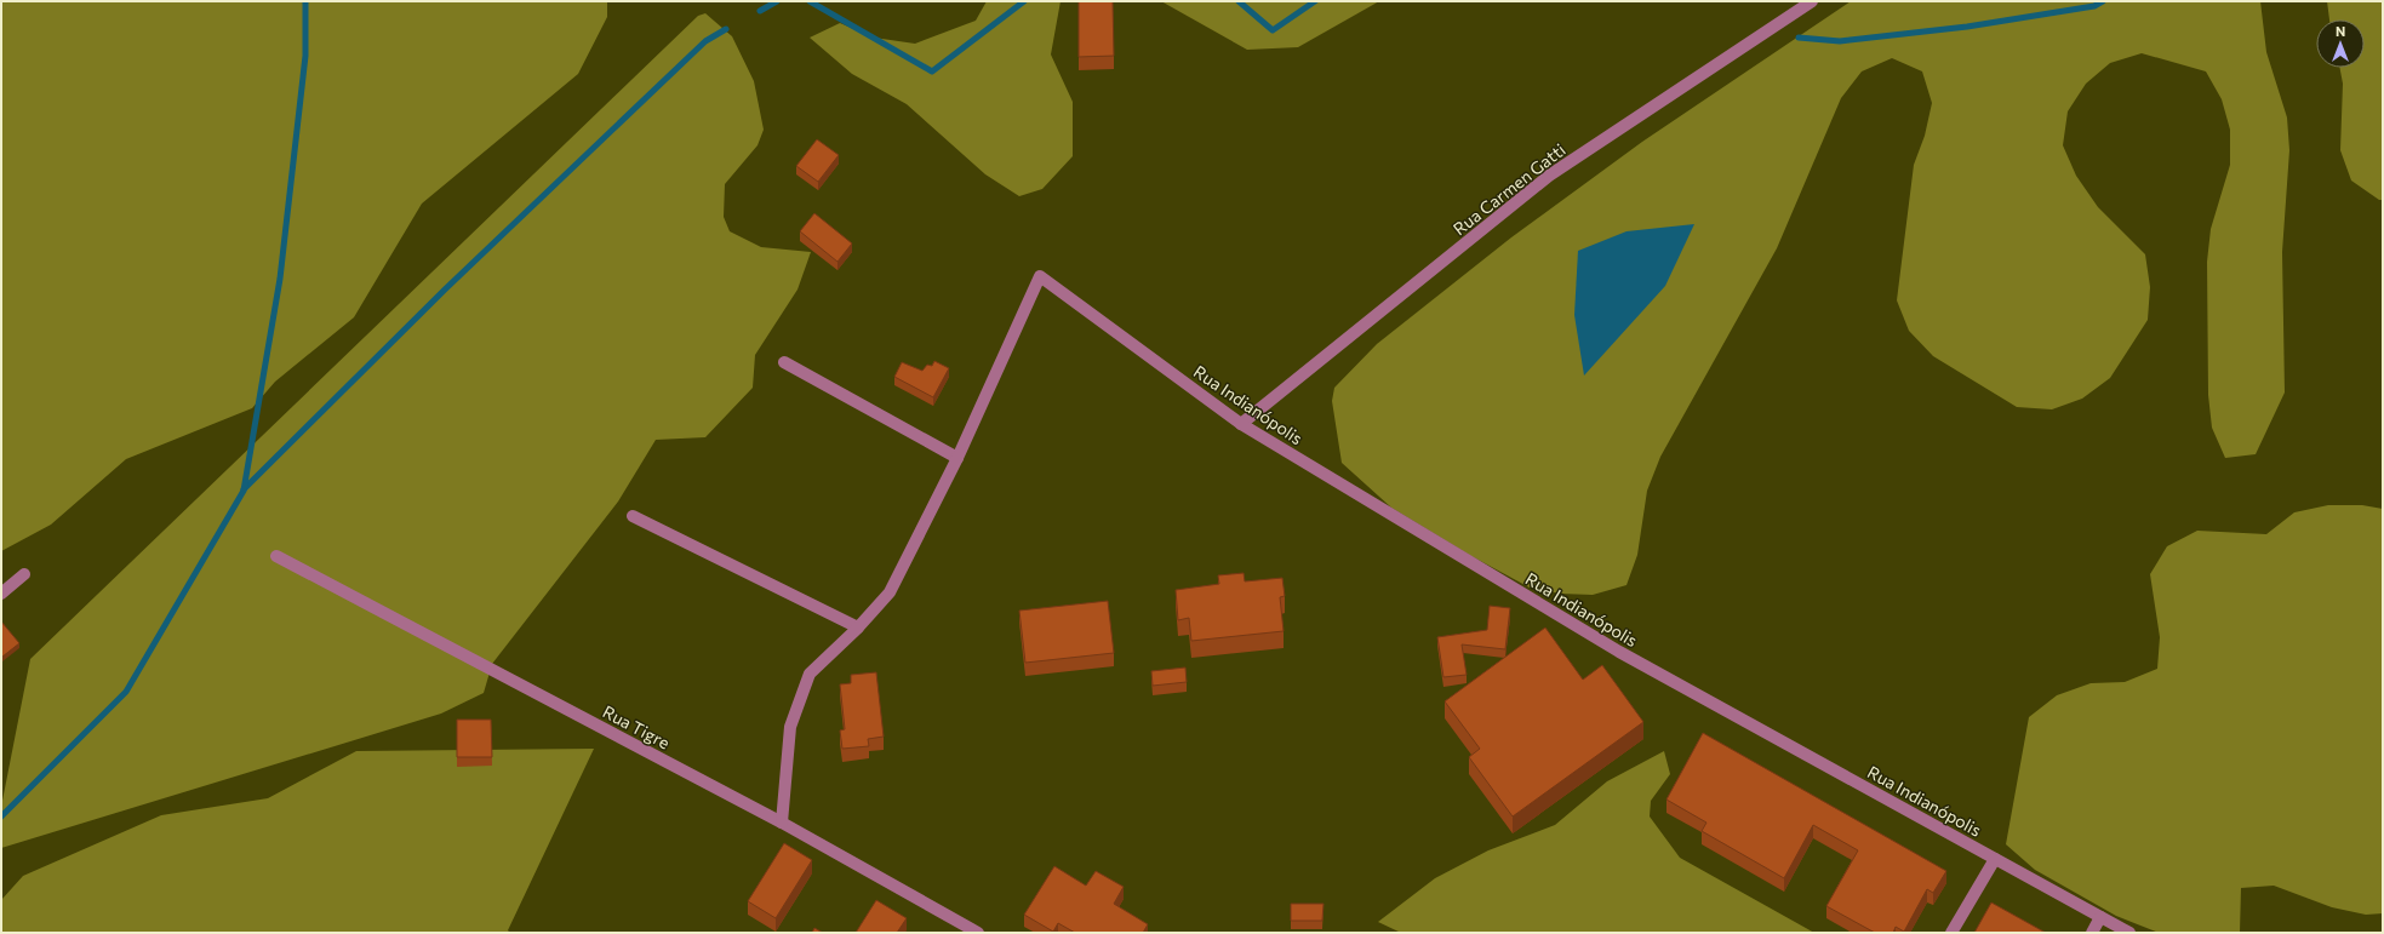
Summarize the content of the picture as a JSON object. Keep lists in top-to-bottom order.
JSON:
{
  "streets": {
    "street": ["Rua Carmen Gatti", "Rua Indianópolis", "Rua Tigre"]
  },
  "crossings": [
    ["Rua Carmen Gatti", "Rua Indianópolis"]
  ],
  "north": "top"
}
